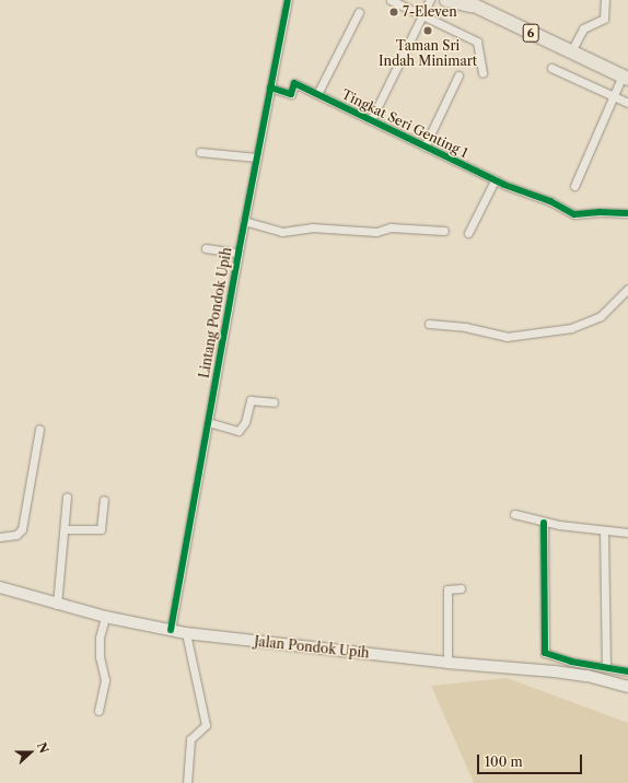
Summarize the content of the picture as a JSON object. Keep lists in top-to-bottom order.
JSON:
{
  "streets": {
    "main road": ["6", "Jalan Pondok Upih"],
    "street": ["Tingkat Seri Genting 1", "Lintang Pondok Upih"]
  },
  "crossings": [
    ["Tingkat Seri Genting 1", "Lintang Pondok Upih"],
    ["Lintang Pondok Upih", "Jalan Pondok Upih"]
  ],
  "places": ["7-Eleven", "Taman Sri Indah Minimart"],
  "scale_bar": "100 m",
  "north": "right"
}
